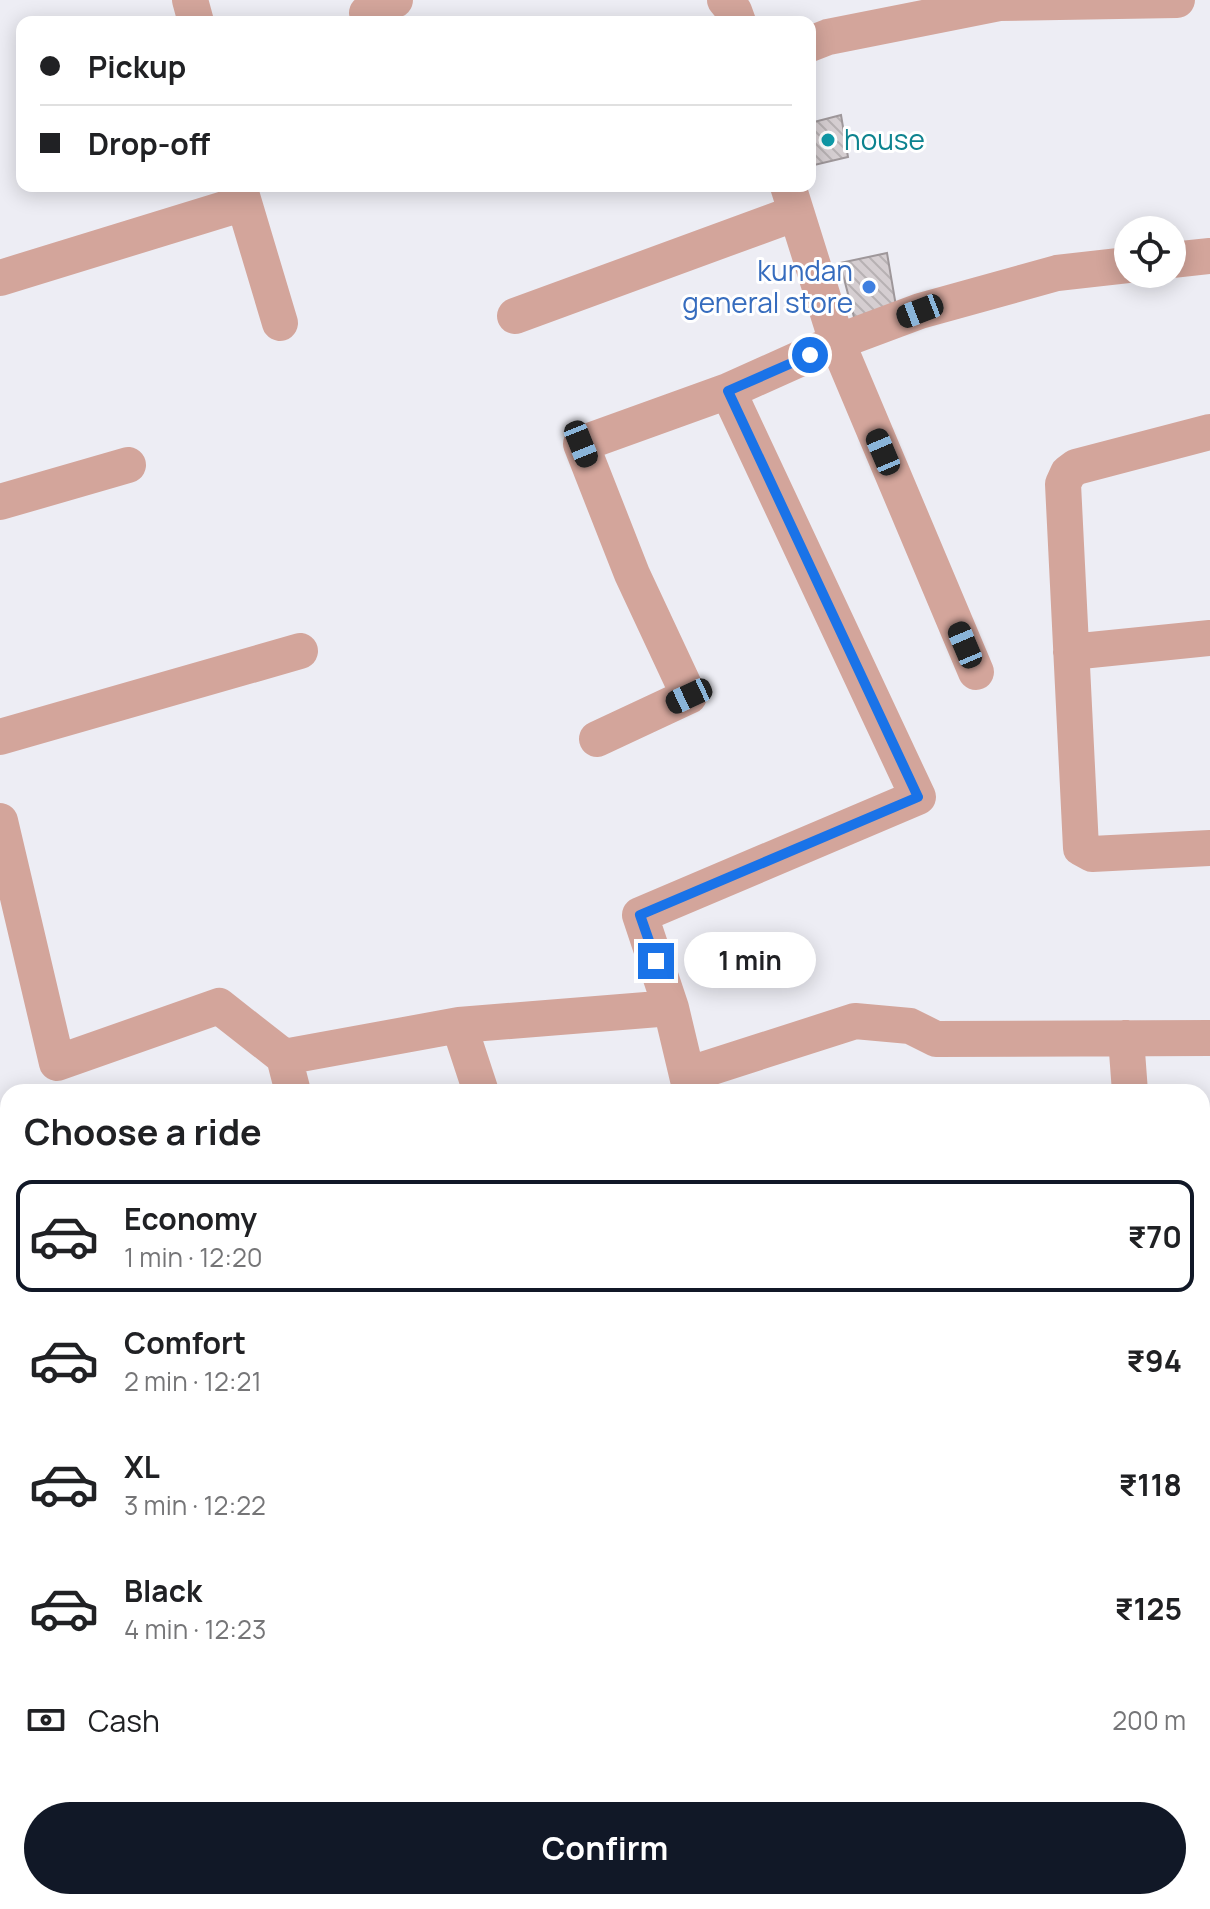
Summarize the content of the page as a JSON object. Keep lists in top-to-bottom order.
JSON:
{
  "places": ["house", "kundan general store"],
  "page": {
    "banner": ["Pickup", "Drop-off"],
    "bubble": "1 min",
    "heading": "Choose a ride",
    "list": [
      {
        "name": "Economy",
        "note": "1 min · 12:20",
        "value": "₹70"
      },
      {
        "name": "Comfort",
        "note": "2 min · 12:21",
        "value": "₹94"
      },
      {
        "name": "XL",
        "note": "3 min · 12:22",
        "value": "₹118"
      },
      {
        "name": "Black",
        "note": "4 min · 12:23",
        "value": "₹125"
      }
    ],
    "pay": ["Cash", "200 m"],
    "buttons": "Confirm"
  }
}
